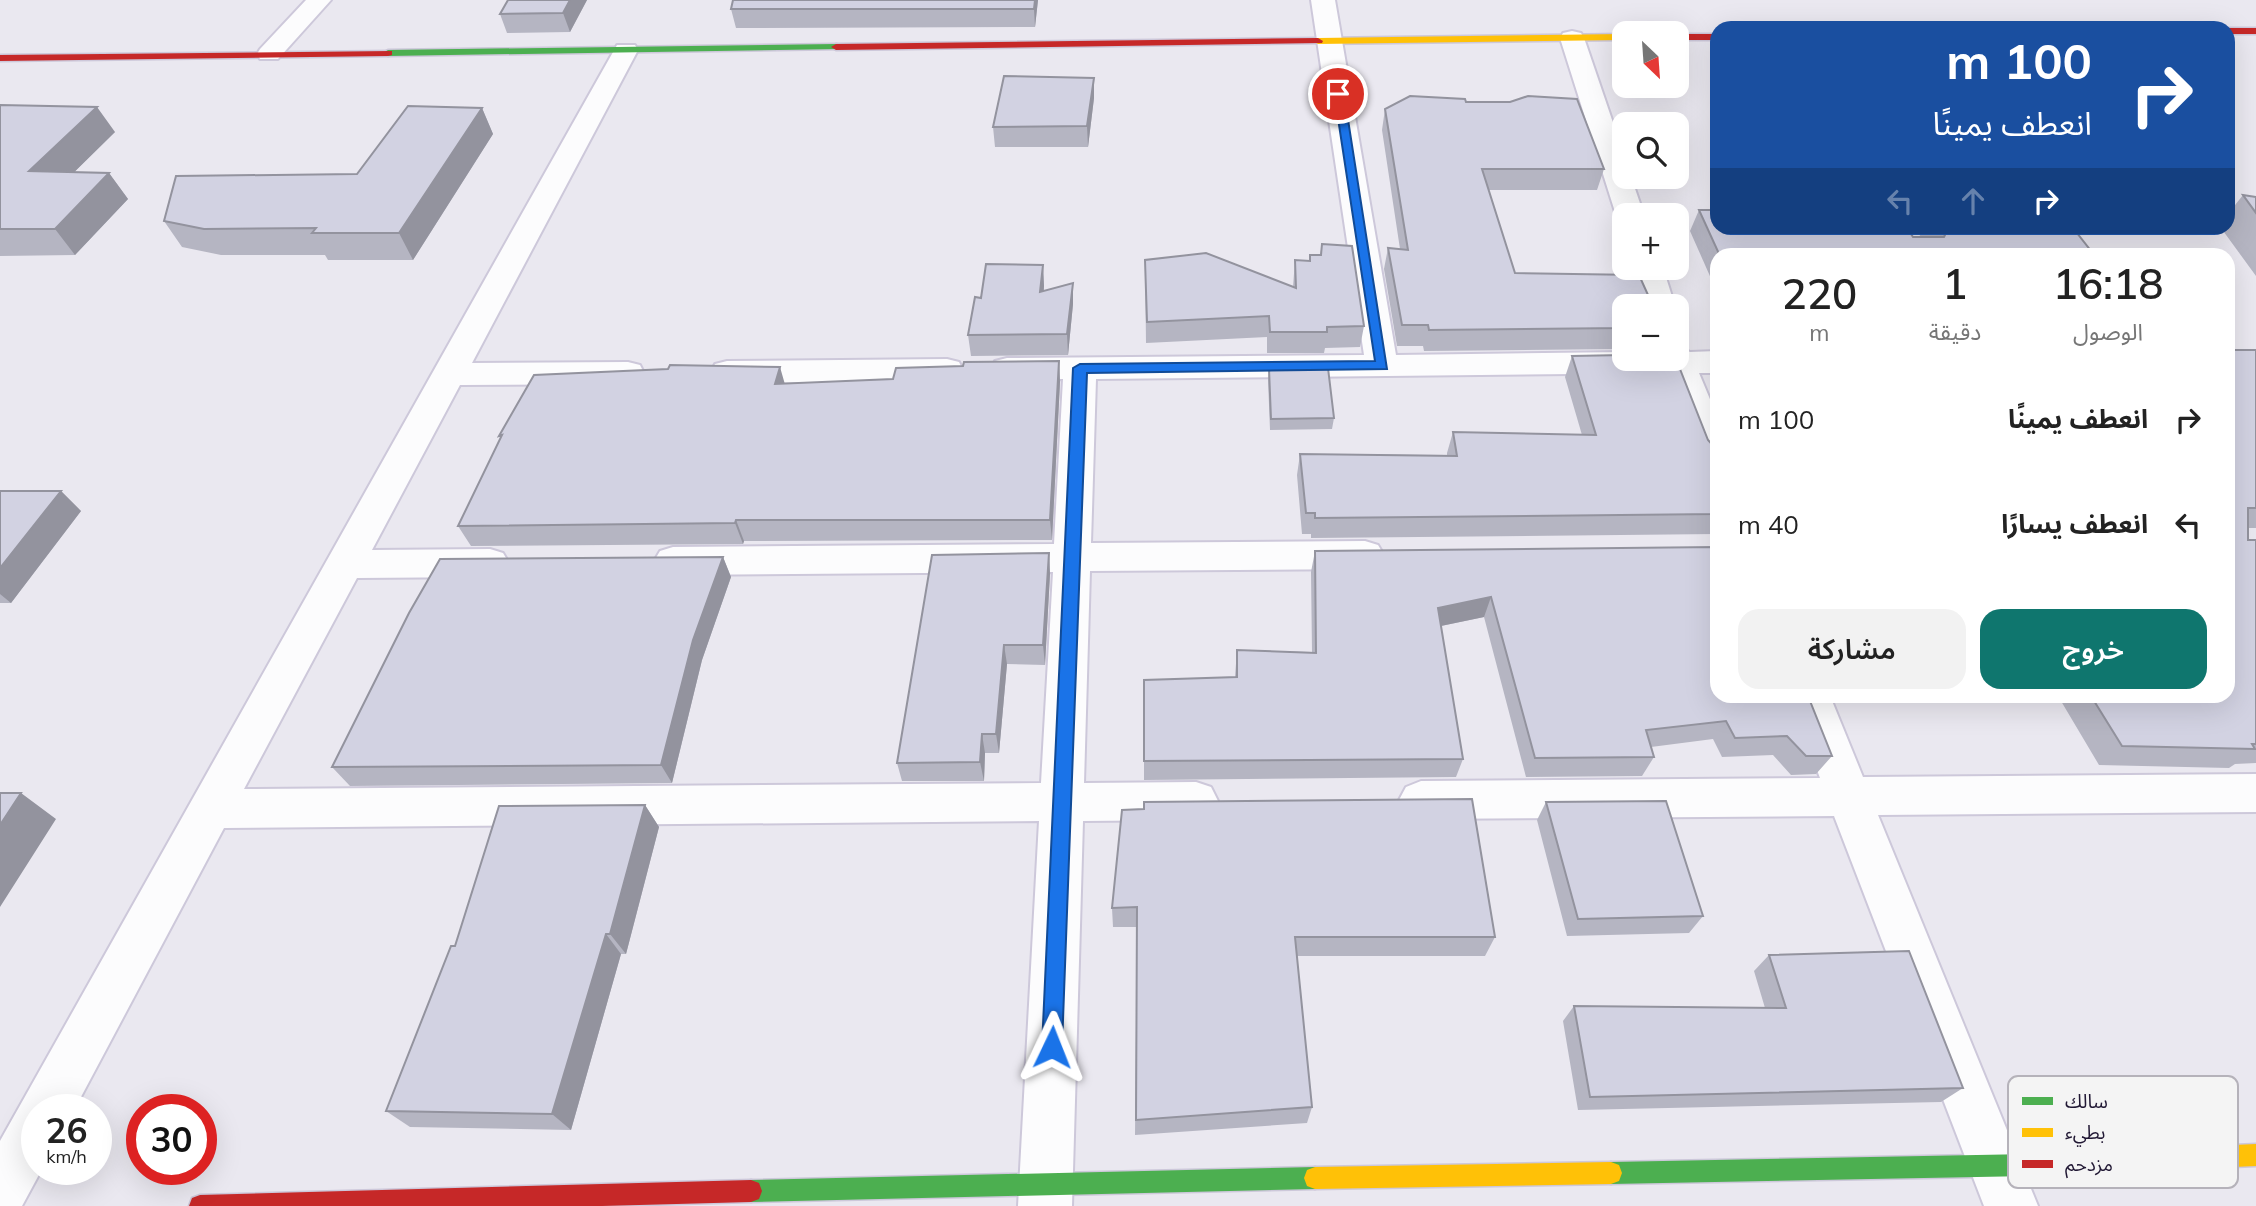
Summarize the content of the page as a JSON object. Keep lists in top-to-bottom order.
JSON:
{
  "legend": ["سالك", "بطيء", "مزدحم"],
  "north": "bottom right",
  "page": {
    "map_buttons": ["+", "−"],
    "turn": ["100 m", "انعطف يمينًا"],
    "eta": [
      "16:18",
      "الوصول",
      "1",
      "دقيقة",
      "220",
      "m"
    ],
    "list": [
      {
        "name": "انعطف يمينًا",
        "value": "100 m"
      },
      {
        "name": "انعطف يسارًا",
        "value": "40 m"
      }
    ],
    "buttons": ["خروج", "مشاركة"],
    "speed": "26 km/h",
    "limit": "30"
  }
}
